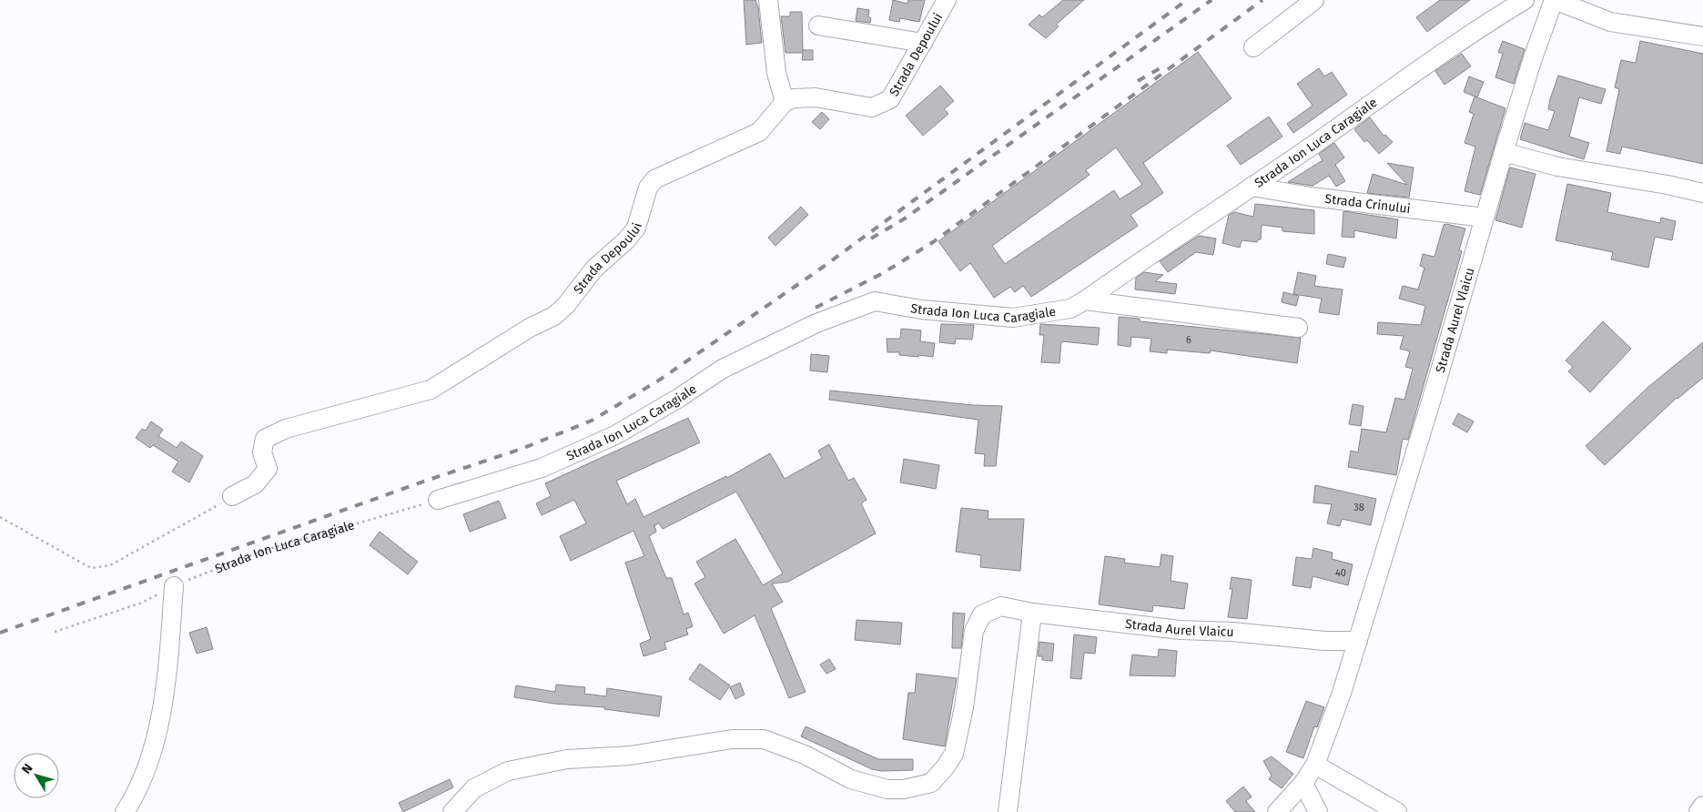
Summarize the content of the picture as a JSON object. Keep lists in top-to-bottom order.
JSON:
{
  "streets": {
    "street": [
      "Strada Depoului",
      "Strada Ion Luca Caragiale",
      "Strada Crinului",
      "Strada Aurel Vlaicu"
    ]
  },
  "crossings": [
    ["Strada Ion Luca Caragiale", "Strada Crinului"],
    ["Strada Crinului", "Strada Aurel Vlaicu"]
  ],
  "house_numbers": ["6", "38", "40"],
  "north": "top left"
}
